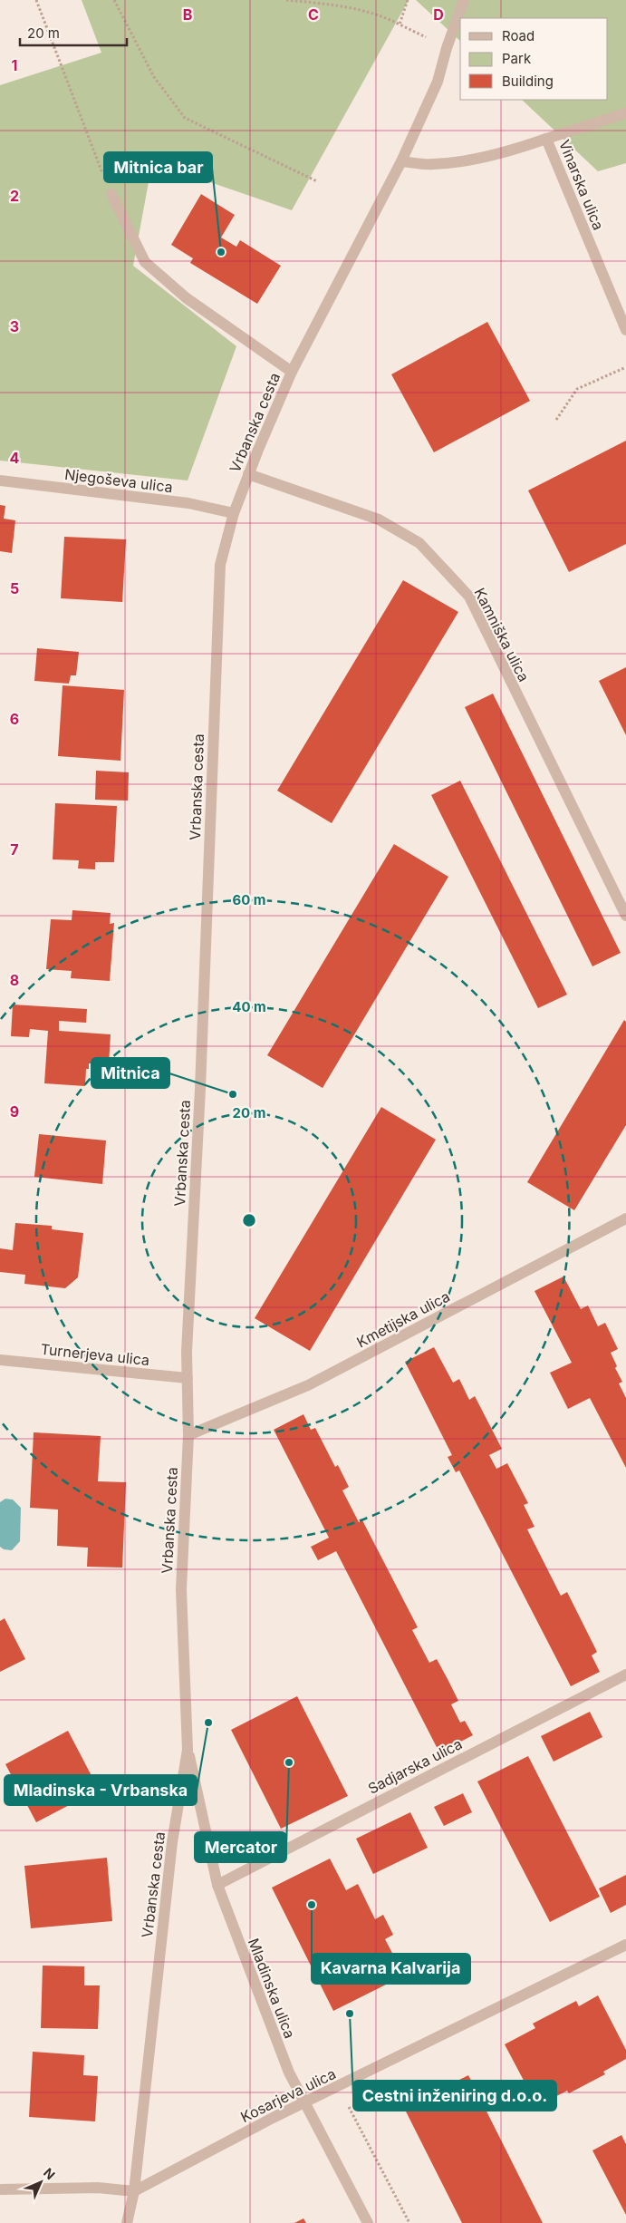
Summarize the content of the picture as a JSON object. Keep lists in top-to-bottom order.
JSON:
{
  "streets": {
    "street": [
      "Vinarska ulica",
      "Vrbanska cesta",
      "Njegoševa ulica",
      "Kamniška ulica",
      "Kmetijska ulica",
      "Turnerjeva ulica",
      "Sadjarska ulica",
      "Mladinska ulica",
      "Kosarjeva ulica"
    ]
  },
  "crossings": [
    ["Vinarska ulica", "Vrbanska cesta"],
    ["Vrbanska cesta", "Njegoševa ulica"],
    ["Vrbanska cesta", "Kamniška ulica"],
    ["Vrbanska cesta", "Kmetijska ulica"],
    ["Vrbanska cesta", "Turnerjeva ulica"],
    ["Vrbanska cesta", "Mladinska ulica"],
    ["Vrbanska cesta", "Kosarjeva ulica"],
    ["Sadjarska ulica", "Mladinska ulica"],
    ["Mladinska ulica", "Kosarjeva ulica"]
  ],
  "places": [
    "Mitnica bar",
    "Mitnica",
    "Mladinska - Vrbanska",
    "Mercator",
    "Kavarna Kalvarija",
    "Cestni inženiring d.o.o."
  ],
  "legend": ["Road", "Park", "Building"],
  "scale_bar": "20 m",
  "north": "top right",
  "grid": {
    "columns": ["B", "C", "D"],
    "rows": [
      "1",
      "2",
      "3",
      "4",
      "5",
      "6",
      "7",
      "8",
      "9"
    ]
  },
  "rings": ["60 m", "40 m", "20 m"]
}
